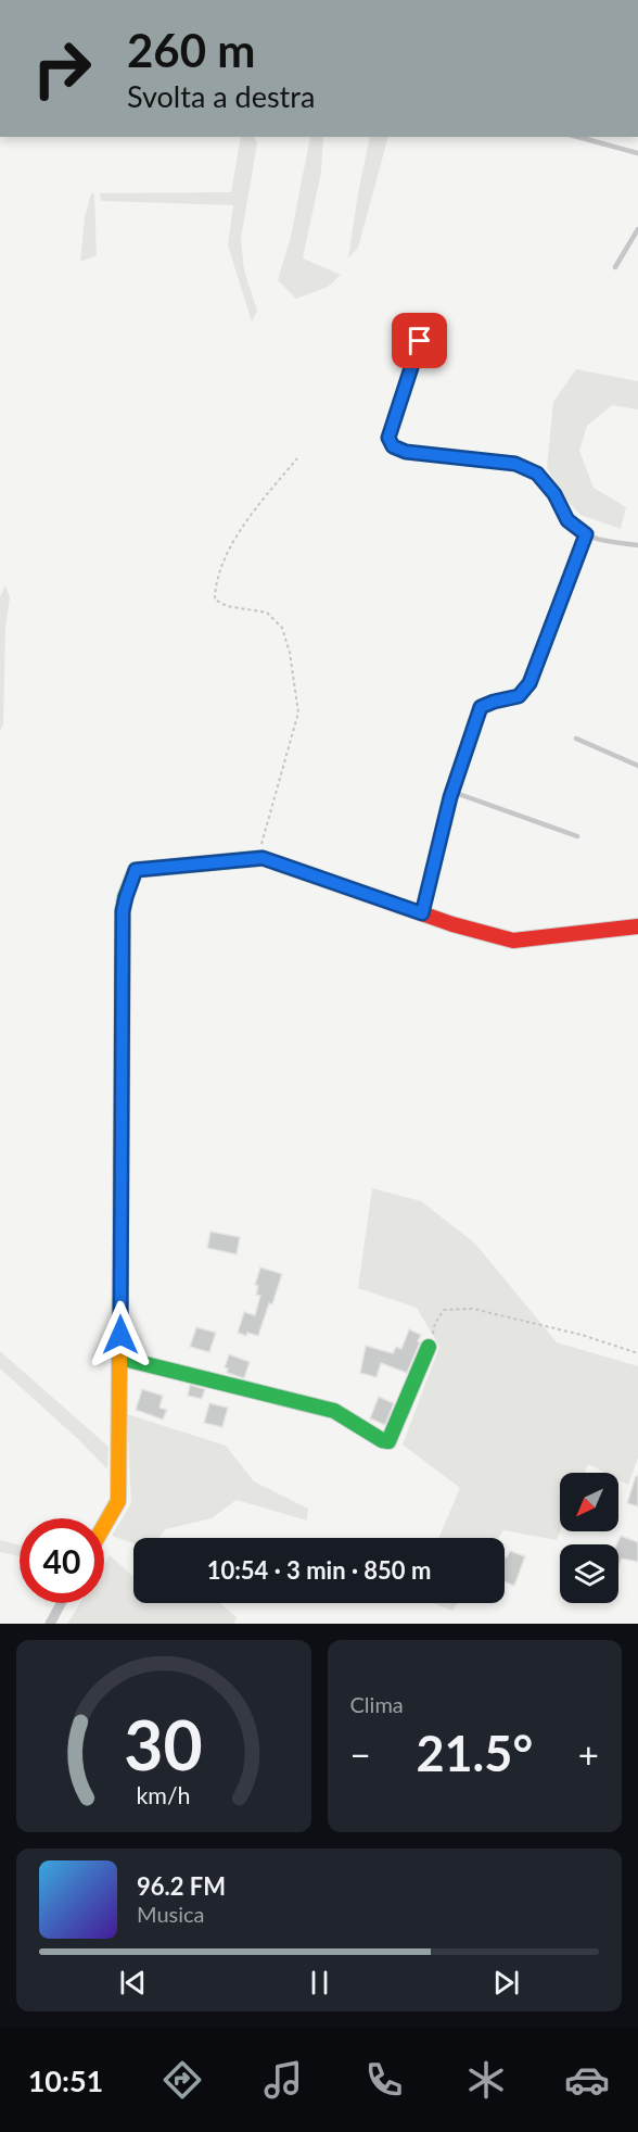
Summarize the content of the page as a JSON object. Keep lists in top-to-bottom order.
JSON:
{
  "north": "bottom left",
  "page": {
    "turn": ["260 m", "Svolta a destra"],
    "limit": "40",
    "trip": "10:54 · 3 min · 850 m",
    "tile": "Clima",
    "heat": ["−", "21.5°", "+"],
    "song": ["96.2 FM", "Musica"],
    "tabs": "10:51",
    "gauge": ["30", "km/h"]
  }
}
